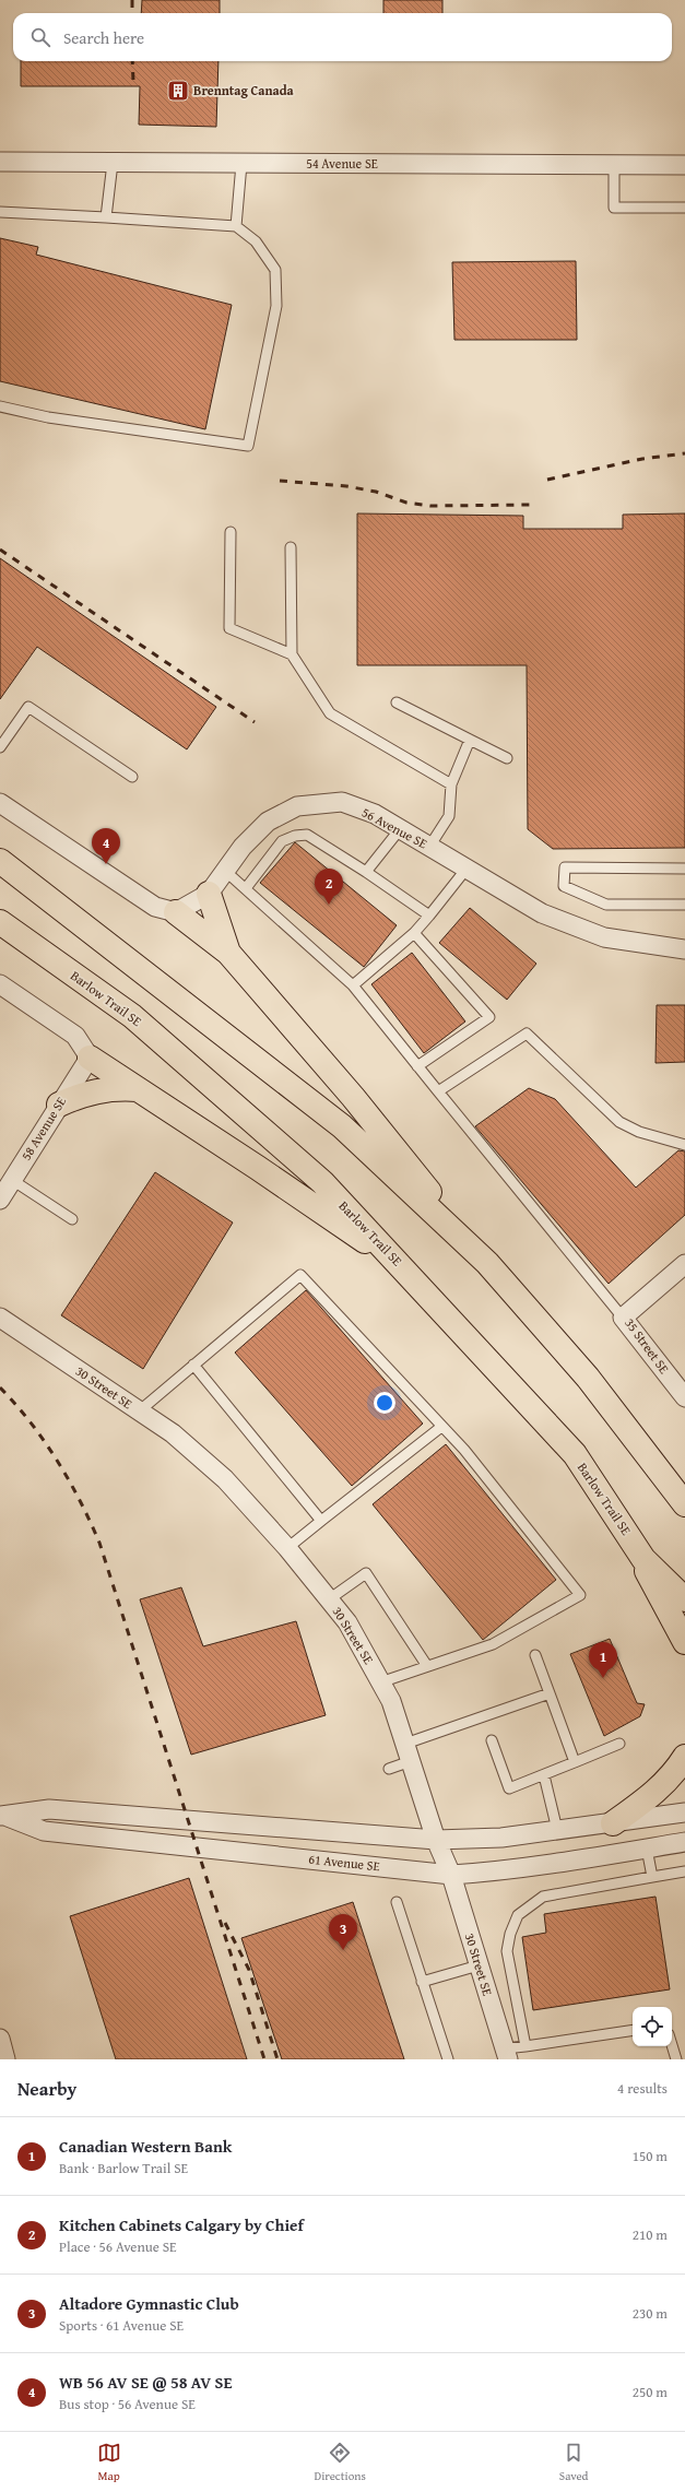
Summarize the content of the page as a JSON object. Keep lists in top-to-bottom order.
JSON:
{
  "streets": {
    "main road": ["Barlow Trail SE"],
    "street": [
      "54 Avenue SE",
      "56 Avenue SE",
      "58 Avenue SE",
      "35 Street SE",
      "30 Street SE",
      "61 Avenue SE"
    ]
  },
  "crossings": [
    ["30 Street SE", "61 Avenue SE"]
  ],
  "places": {
    "building": ["Brenntag Canada"]
  },
  "page": {
    "search": "Search here",
    "pins": [
      "4",
      "2",
      "1",
      "3"
    ],
    "heading": ["Nearby", "4 results"],
    "list": [
      {
        "mark": "1",
        "name": "Canadian Western Bank",
        "note": "Bank · Barlow Trail SE",
        "value": "150 m"
      },
      {
        "mark": "2",
        "name": "Kitchen Cabinets Calgary by Chief",
        "note": "Place · 56 Avenue SE",
        "value": "210 m"
      },
      {
        "mark": "3",
        "name": "Altadore Gymnastic Club",
        "note": "Sports · 61 Avenue SE",
        "value": "230 m"
      },
      {
        "mark": "4",
        "name": "WB 56 AV SE @ 58 AV SE",
        "note": "Bus stop · 56 Avenue SE",
        "value": "250 m"
      }
    ],
    "nav": ["Map", "Directions", "Saved"]
  }
}
